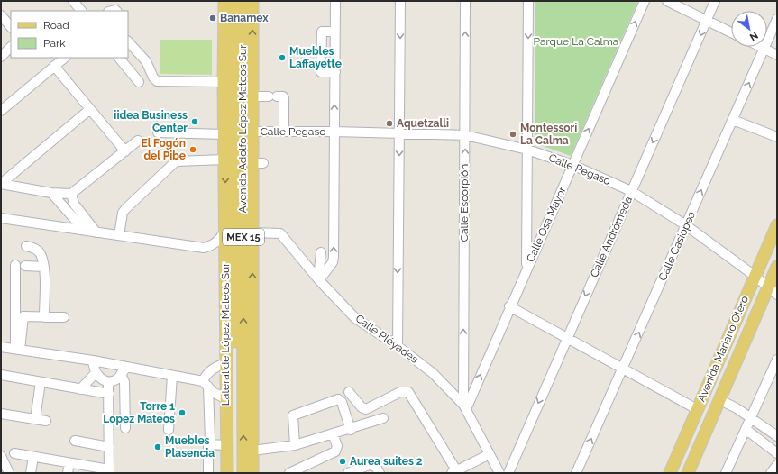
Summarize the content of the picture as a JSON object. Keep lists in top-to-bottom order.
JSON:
{
  "streets": {
    "main road": [
      "Avenida Adolfo López Mateos Sur",
      "MEX 15",
      "Lateral de López Mateos Sur",
      "Avenida Mariano Otero"
    ],
    "street": [
      "Calle Pegaso",
      "Calle Escorpión",
      "Calle Osa Mayor",
      "Calle Andrómeda",
      "Calle Casiopea",
      "Calle Pléyades"
    ]
  },
  "crossings": [
    ["Avenida Adolfo López Mateos Sur", "Lateral de López Mateos Sur"],
    ["Calle Pegaso", "Calle Escorpión"],
    ["Calle Pegaso", "Calle Osa Mayor"],
    ["Calle Pegaso", "Calle Andrómeda"],
    ["Calle Pegaso", "Calle Casiopea"],
    ["Calle Pegaso", "Avenida Mariano Otero"],
    ["Calle Escorpión", "Calle Osa Mayor"],
    ["Calle Escorpión", "Calle Pléyades"],
    ["Calle Osa Mayor", "Calle Pléyades"]
  ],
  "one_way": ["Calle Osa Mayor", "Calle Andrómeda", "Calle Casiopea"],
  "parks": ["Parque La Calma"],
  "places": [
    "Banamex",
    "Muebles Laffayette",
    "iidea Business Center",
    "Aquetzalli",
    "Montessori La Calma",
    "El Fogón del Pibe",
    "Torre 1 Lopez Mateos",
    "Muebles Plasencia",
    "Aurea suites 2"
  ],
  "legend": ["Road", "Park"],
  "north": "bottom right"
}
